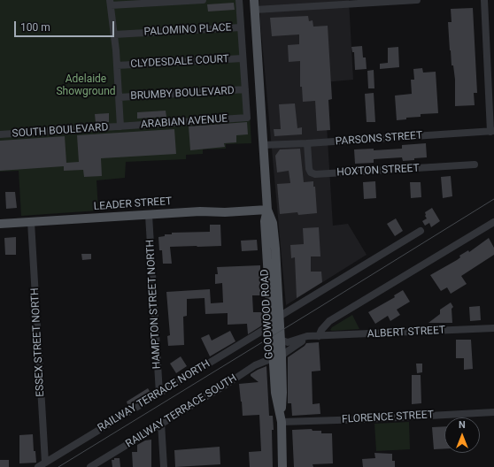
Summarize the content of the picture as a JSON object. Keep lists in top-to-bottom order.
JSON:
{
  "streets": {
    "main road": ["LEADER STREET", "GOODWOOD ROAD"],
    "street": [
      "PALOMINO PLACE",
      "CLYDESDALE COURT",
      "BRUMBY BOULEVARD",
      "ARABIAN AVENUE",
      "SOUTH BOULEVARD",
      "PARSONS STREET",
      "HOXTON STREET",
      "HAMPTON STREET NORTH",
      "ALBERT STREET",
      "ESSEX STREET NORTH",
      "RAILWAY TERRACE NORTH",
      "RAILWAY TERRACE SOUTH",
      "FLORENCE STREET"
    ]
  },
  "crossings": [
    ["BRUMBY BOULEVARD", "ARABIAN AVENUE"],
    ["ARABIAN AVENUE", "SOUTH BOULEVARD"],
    ["PARSONS STREET", "HOXTON STREET"],
    ["PARSONS STREET", "GOODWOOD ROAD"],
    ["LEADER STREET", "HAMPTON STREET NORTH"],
    ["LEADER STREET", "GOODWOOD ROAD"],
    ["LEADER STREET", "ESSEX STREET NORTH"],
    ["HAMPTON STREET NORTH", "RAILWAY TERRACE NORTH"],
    ["GOODWOOD ROAD", "ALBERT STREET"],
    ["GOODWOOD ROAD", "RAILWAY TERRACE NORTH"],
    ["GOODWOOD ROAD", "RAILWAY TERRACE SOUTH"],
    ["GOODWOOD ROAD", "FLORENCE STREET"],
    ["ALBERT STREET", "RAILWAY TERRACE SOUTH"],
    ["ESSEX STREET NORTH", "RAILWAY TERRACE NORTH"]
  ],
  "parks": ["Adelaide Showground"],
  "scale_bar": "100 m",
  "north": "top"
}
